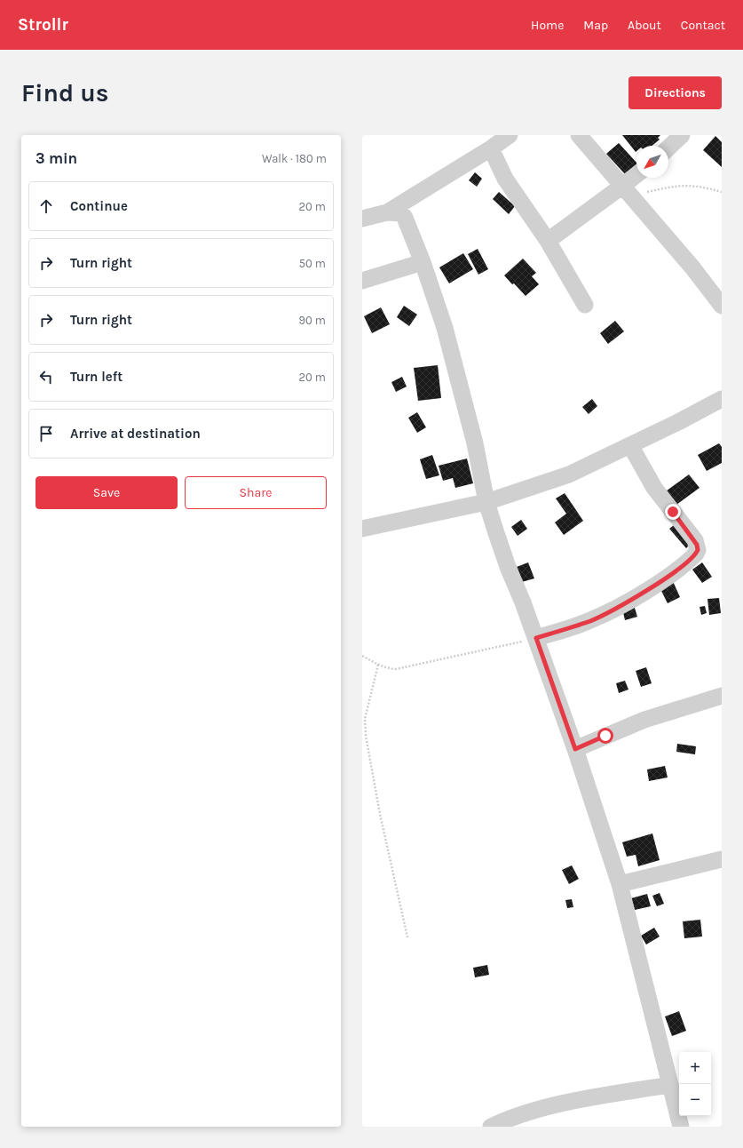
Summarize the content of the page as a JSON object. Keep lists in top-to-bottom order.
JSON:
{
  "north": "bottom left",
  "page": {
    "header": "Strollr",
    "nav": [
      "Home",
      "Map",
      "About",
      "Contact"
    ],
    "buttons": [
      "Directions",
      ["Save", "Share"]
    ],
    "title": "Find us",
    "heading": ["3 min", "Walk · 180 m"],
    "list": [
      ["Continue", "20 m"],
      ["Turn right", "50 m"],
      ["Turn right", "90 m"],
      ["Turn left", "20 m"],
      "Arrive at destination"
    ],
    "map_buttons": ["+", "−"]
  }
}
